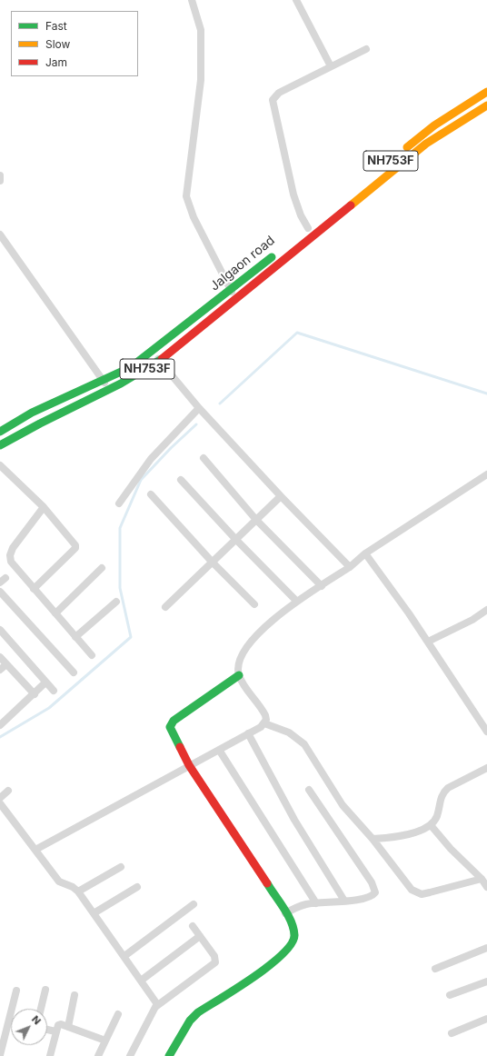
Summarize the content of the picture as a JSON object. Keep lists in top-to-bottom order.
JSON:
{
  "streets": {
    "main road": ["NH753F", "Jalgaon road"]
  },
  "legend": ["Fast", "Slow", "Jam"],
  "north": "top right"
}
